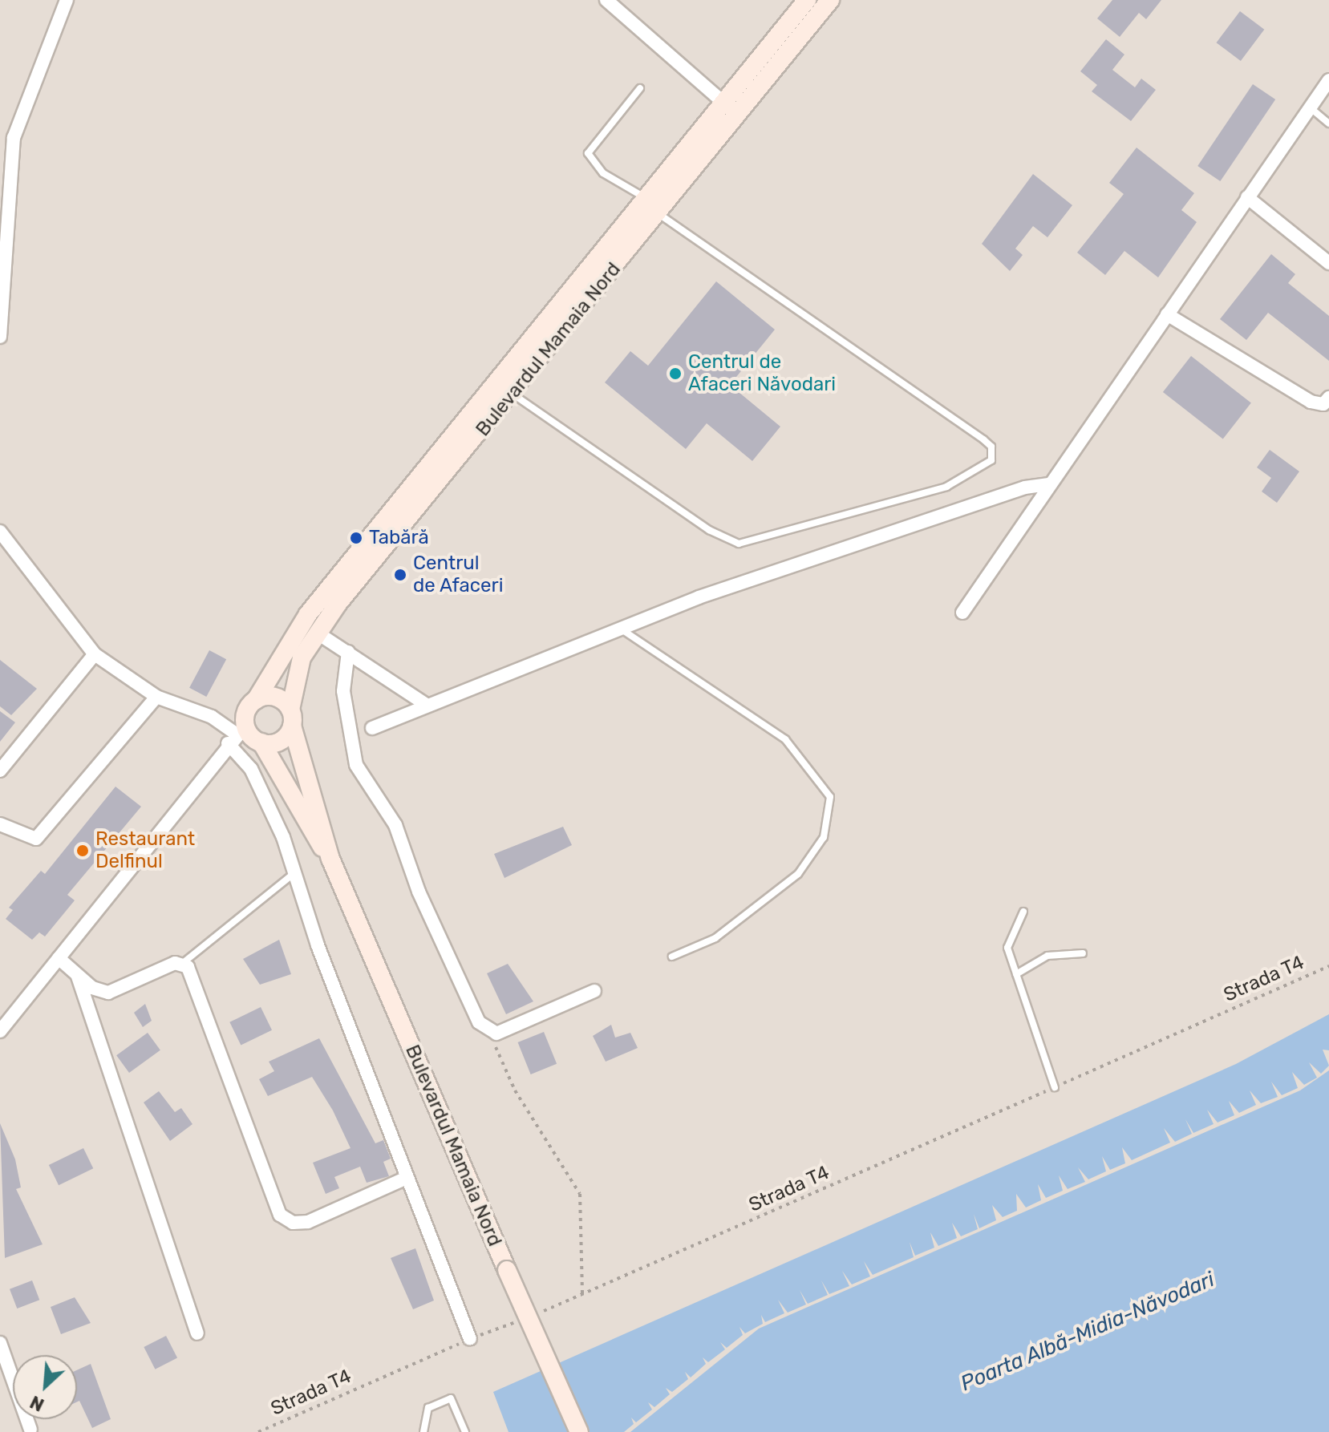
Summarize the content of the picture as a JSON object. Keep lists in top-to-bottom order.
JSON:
{
  "streets": {
    "main road": ["Bulevardul Mamaia Nord"],
    "path": ["Strada T4"]
  },
  "water": ["Poarta Albă-Midia-Năvodari"],
  "places": [
    "Centrul de Afaceri Năvodari",
    "Tabără",
    "Centrul de Afaceri",
    "Restaurant Delfinul"
  ],
  "north": "bottom left"
}
